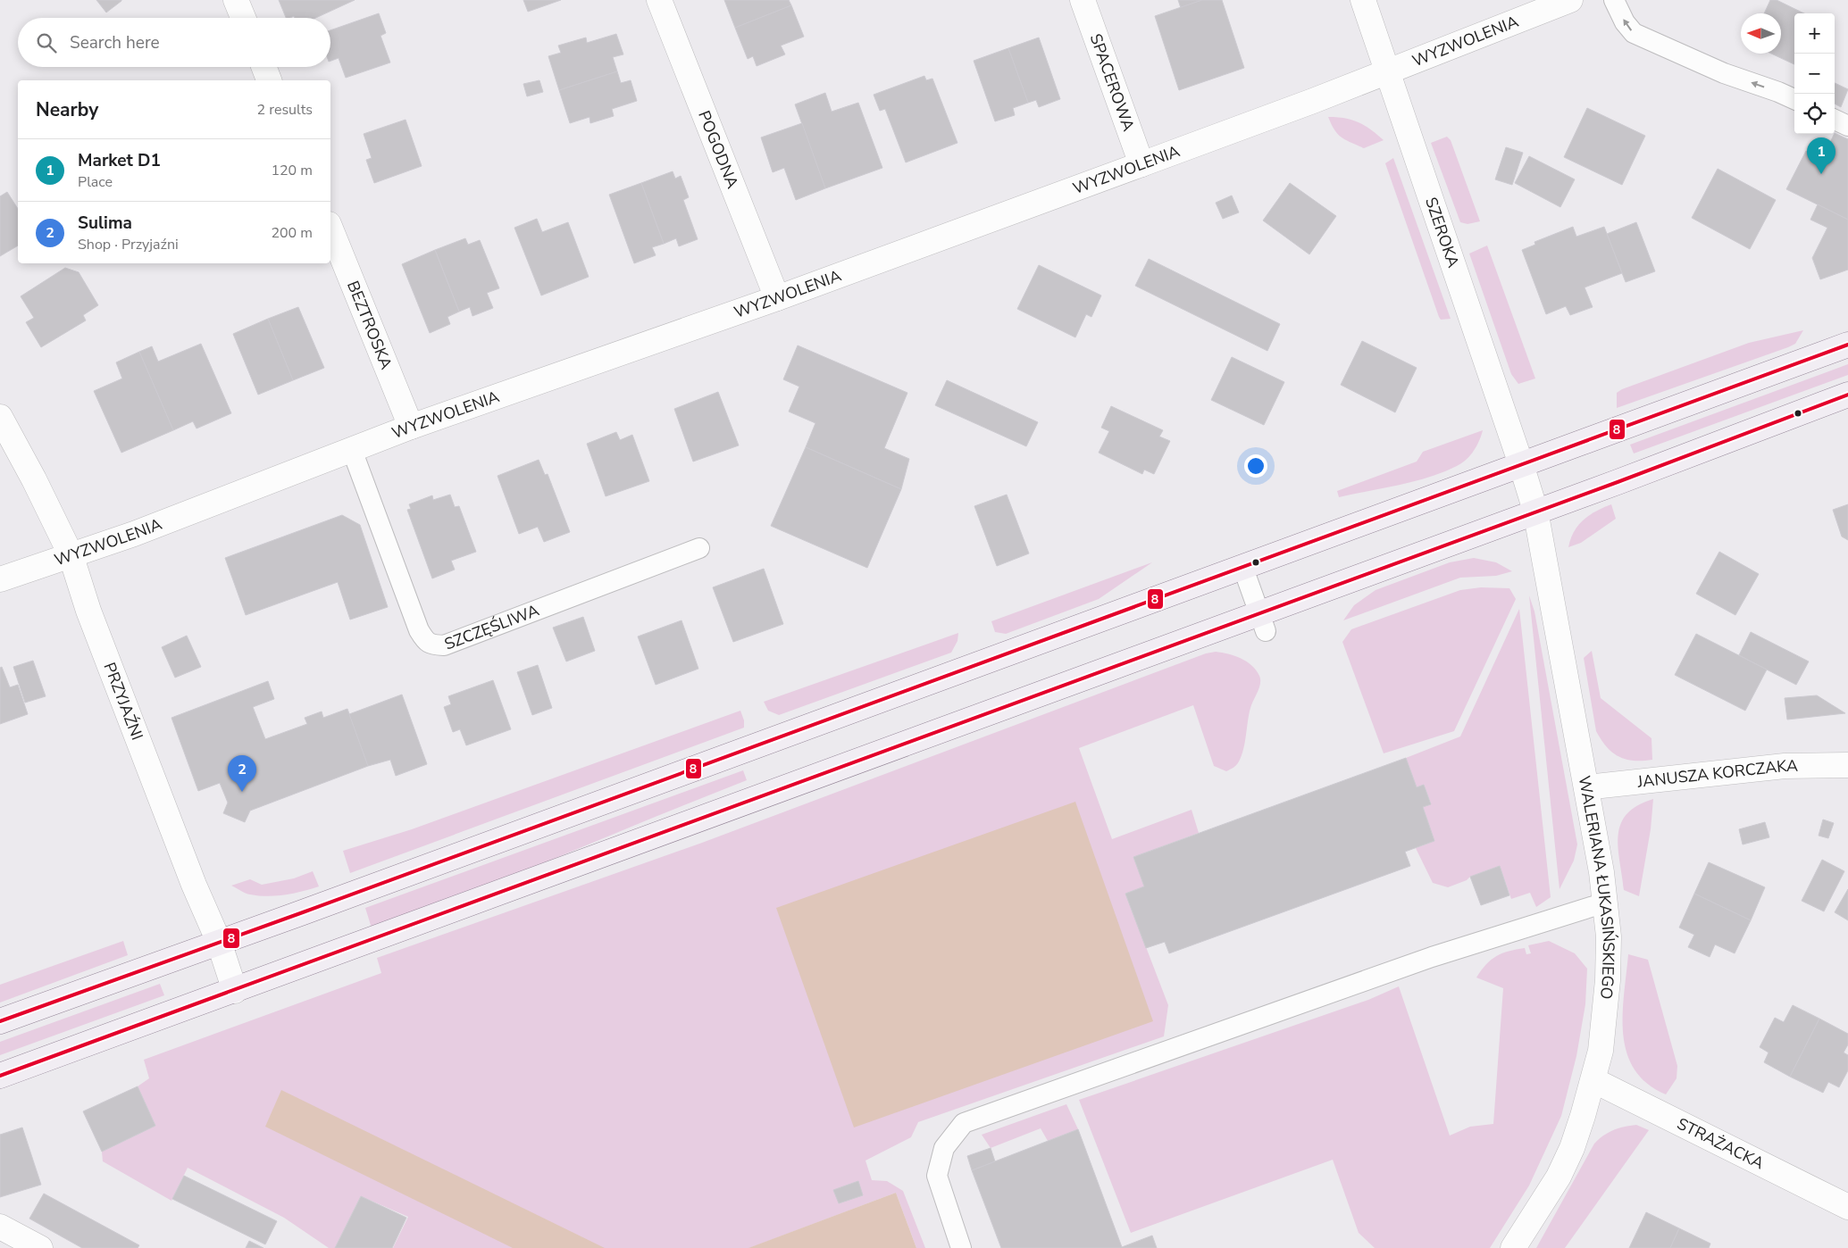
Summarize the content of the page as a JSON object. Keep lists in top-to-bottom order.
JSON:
{
  "streets": {
    "street": [
      "WYZWOLENIA",
      "SPACEROWA",
      "POGODNA",
      "SZEROKA",
      "BEZTROSKA",
      "PRZYJAŹNI",
      "JANUSZA KORCZAKA",
      "WALERIANA ŁUKASIŃSKIEGO",
      "STRAŻACKA"
    ],
    "lane": ["SZCZĘŚLIWA"]
  },
  "crossings": [
    ["WYZWOLENIA", "SPACEROWA"],
    ["WYZWOLENIA", "POGODNA"],
    ["WYZWOLENIA", "SZEROKA"],
    ["WYZWOLENIA", "BEZTROSKA"],
    ["WYZWOLENIA", "SZCZĘŚLIWA"],
    ["WYZWOLENIA", "PRZYJAŹNI"],
    ["SZEROKA", "WALERIANA ŁUKASIŃSKIEGO"],
    ["JANUSZA KORCZAKA", "WALERIANA ŁUKASIŃSKIEGO"],
    ["WALERIANA ŁUKASIŃSKIEGO", "STRAŻACKA"]
  ],
  "lines": ["transit line 8"],
  "north": "left",
  "page": {
    "map_buttons": ["+", "−"],
    "search": "Search here",
    "heading": ["Nearby", "2 results"],
    "pins": ["1", "2"],
    "list": [
      {
        "mark": "1",
        "name": "Market D1",
        "note": "Place",
        "value": "120 m"
      },
      {
        "mark": "2",
        "name": "Sulima",
        "note": "Shop · Przyjaźni",
        "value": "200 m"
      }
    ]
  }
}
